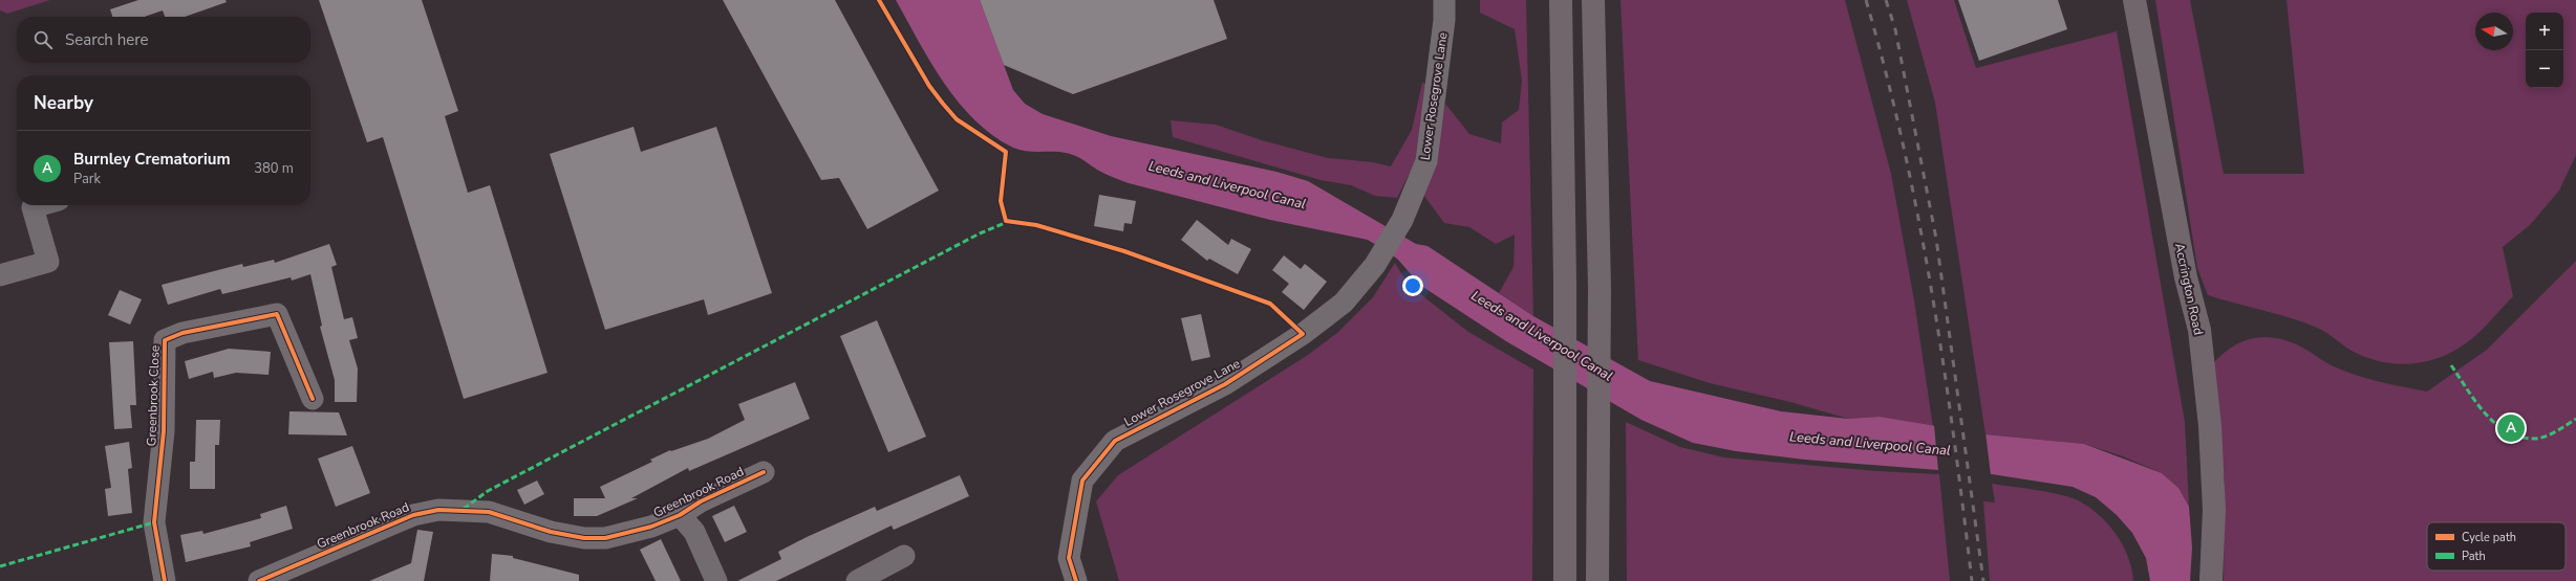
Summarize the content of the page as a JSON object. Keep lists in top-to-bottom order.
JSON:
{
  "streets": {
    "highway": ["Accrington Road"],
    "street": ["Lower Rosegrove Lane", "Greenbrook Close", "Greenbrook Road"]
  },
  "water": ["Leeds and Liverpool Canal"],
  "legend": ["Cycle path", "Path"],
  "north": "left",
  "page": {
    "map_buttons": ["+", "−"],
    "search": "Search here",
    "heading": "Nearby",
    "list": [
      {
        "mark": "A",
        "name": "Burnley Crematorium",
        "note": "Park",
        "value": "380 m"
      }
    ],
    "pins": "A"
  }
}
